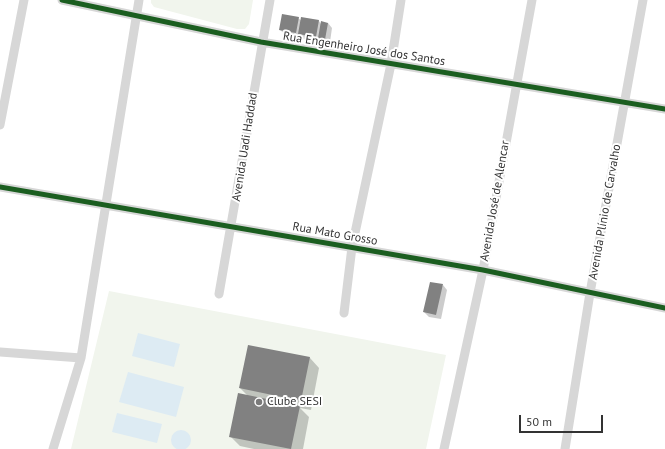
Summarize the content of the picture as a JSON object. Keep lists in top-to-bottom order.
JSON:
{
  "streets": {
    "street": [
      "Rua Engenheiro José dos Santos",
      "Avenida Uadi Haddad",
      "Avenida José de Alencar",
      "Avenida Plínio de Carvalho",
      "Rua Mato Grosso"
    ]
  },
  "crossings": [
    ["Rua Engenheiro José dos Santos", "Avenida Uadi Haddad"],
    ["Rua Engenheiro José dos Santos", "Avenida José de Alencar"],
    ["Rua Engenheiro José dos Santos", "Avenida Plínio de Carvalho"],
    ["Avenida Uadi Haddad", "Rua Mato Grosso"],
    ["Avenida José de Alencar", "Rua Mato Grosso"],
    ["Avenida Plínio de Carvalho", "Rua Mato Grosso"]
  ],
  "places": ["Clube SESI"],
  "scale_bar": "50 m"
}
